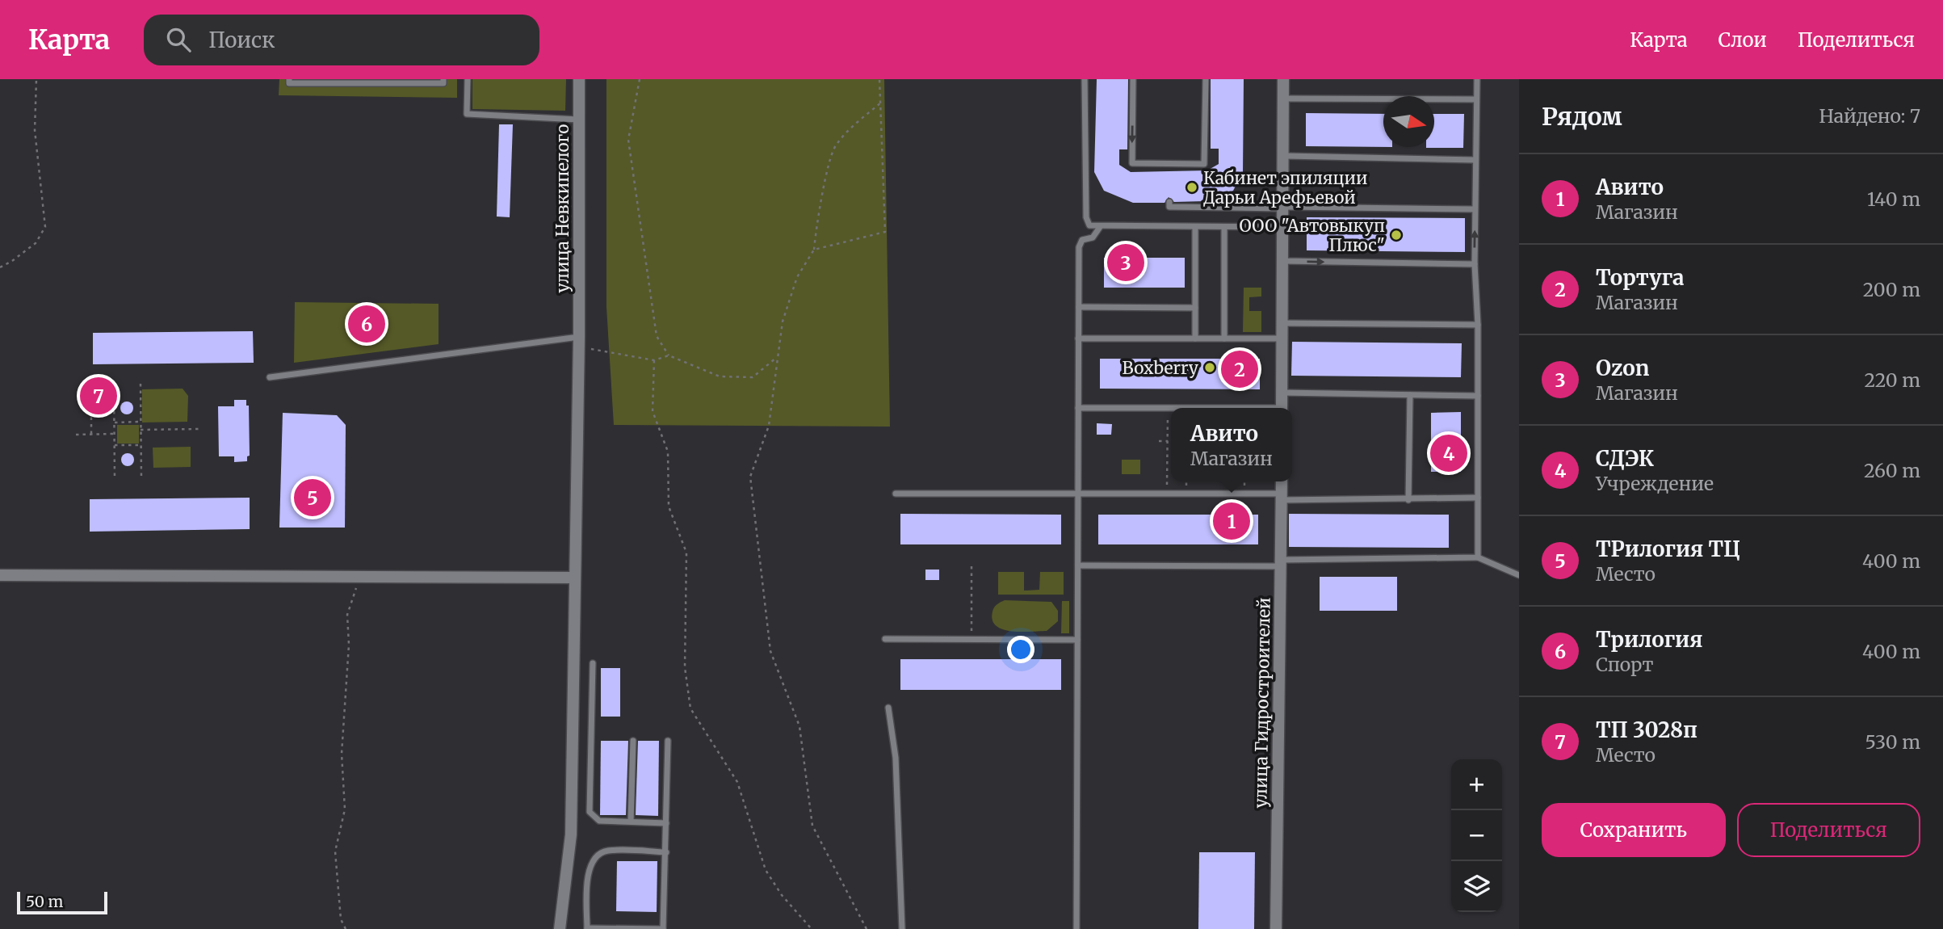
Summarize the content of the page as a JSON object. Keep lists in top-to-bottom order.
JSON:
{
  "streets": {
    "street": ["улица Невкипелого", "улица Гидростроителей"]
  },
  "places": ["Кабинет эпиляции Дарьи Арефьевой", "ООО \"Автовыкуп Плюс\"", "Boxberry"],
  "scale_bar": "50 m",
  "north": "right",
  "page": {
    "header": "Карта",
    "search": "Поиск",
    "nav": ["Карта", "Слои", "Поделиться"],
    "heading": ["Рядом", "Найдено: 7"],
    "list": [
      {
        "mark": "1",
        "name": "Авито",
        "note": "Магазин",
        "value": "140 m"
      },
      {
        "mark": "2",
        "name": "Тортуга",
        "note": "Магазин",
        "value": "200 m"
      },
      {
        "mark": "3",
        "name": "Ozon",
        "note": "Магазин",
        "value": "220 m"
      },
      {
        "mark": "4",
        "name": "СДЭК",
        "note": "Учреждение",
        "value": "260 m"
      },
      {
        "mark": "5",
        "name": "ТРилогия ТЦ",
        "note": "Место",
        "value": "400 m"
      },
      {
        "mark": "6",
        "name": "Трилогия",
        "note": "Спорт",
        "value": "400 m"
      },
      {
        "mark": "7",
        "name": "ТП 3028п",
        "note": "Место",
        "value": "530 m"
      }
    ],
    "pins": [
      "3",
      "6",
      "2",
      "7",
      "4",
      "5",
      "1"
    ],
    "popup": ["Авито", "Магазин"],
    "map_buttons": ["+", "−"],
    "buttons": ["Сохранить", "Поделиться"],
    "scale": "50 m"
  }
}
